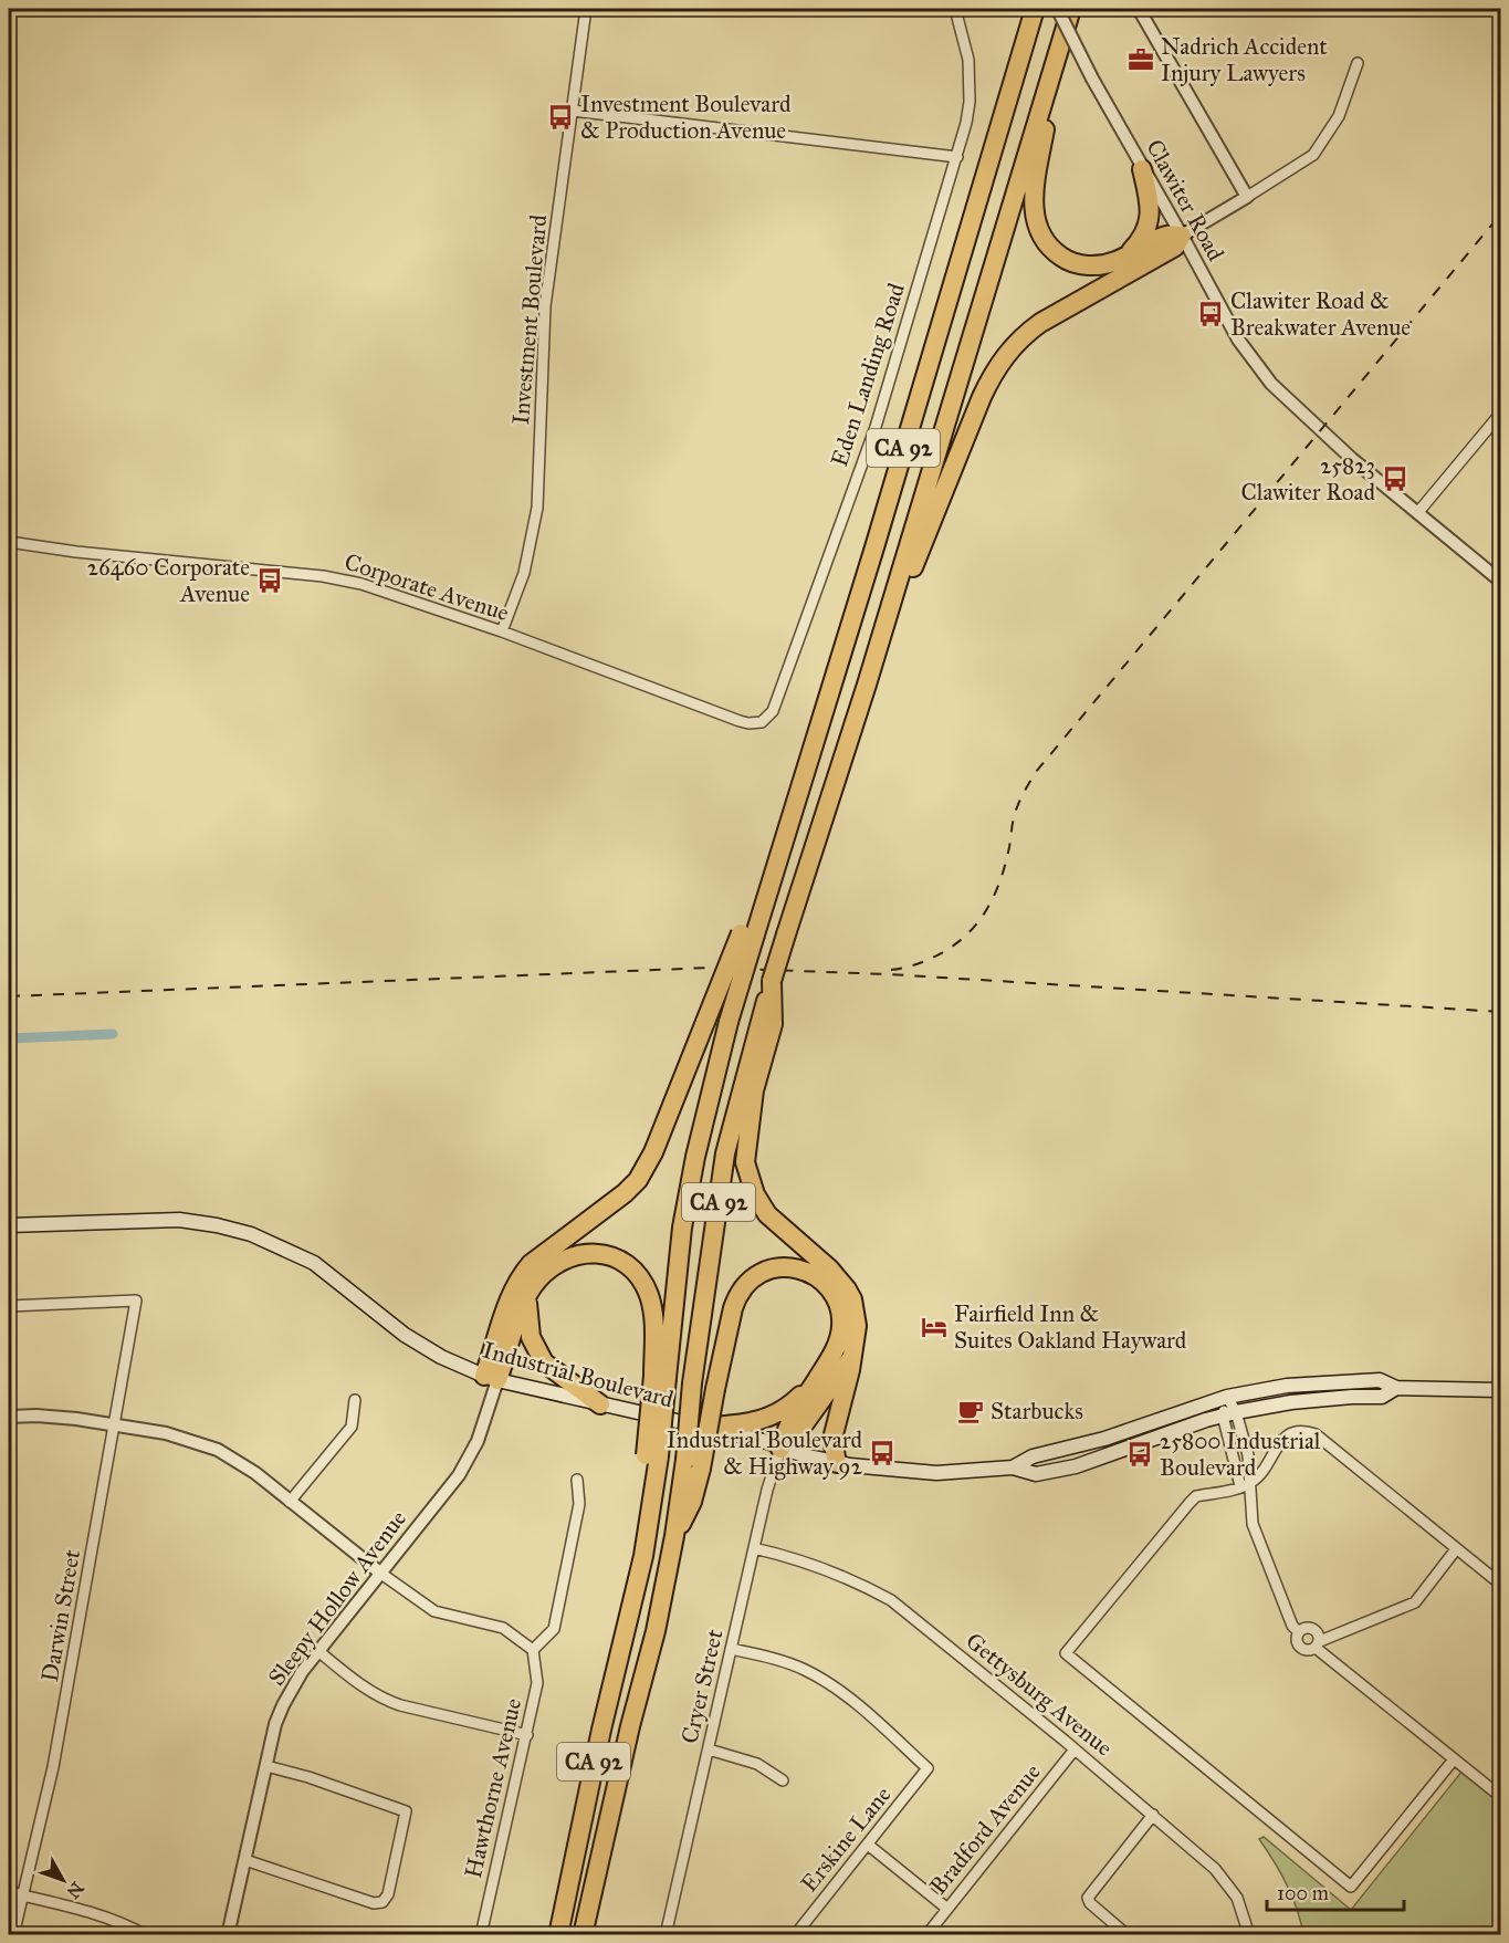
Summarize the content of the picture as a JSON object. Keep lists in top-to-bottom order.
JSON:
{
  "streets": {
    "highway": ["CA 92"],
    "main road": ["Industrial Boulevard"],
    "street": [
      "Clawiter Road",
      "Investment Boulevard",
      "Eden Landing Road",
      "Corporate Avenue",
      "Sleepy Hollow Avenue",
      "Darwin Street",
      "Cryer Street",
      "Gettysburg Avenue",
      "Hawthorne Avenue",
      "Bradford Avenue",
      "Erskine Lane"
    ]
  },
  "crossings": [
    ["Clawiter Road", "CA 92"],
    ["Investment Boulevard", "Corporate Avenue"],
    ["Eden Landing Road", "Corporate Avenue"],
    ["Industrial Boulevard", "Sleepy Hollow Avenue"],
    ["Industrial Boulevard", "Cryer Street"],
    ["Cryer Street", "Gettysburg Avenue"],
    ["Cryer Street", "Erskine Lane"],
    ["Gettysburg Avenue", "Bradford Avenue"]
  ],
  "places": {
    "office": ["Nadrich Accident Injury Lawyers"],
    "bus stop": [
      "Investment Boulevard & Production Avenue",
      "Clawiter Road & Breakwater Avenue",
      "25823 Clawiter Road",
      "26460 Corporate Avenue",
      "Industrial Boulevard & Highway 92",
      "25800 Industrial Boulevard"
    ],
    "hotel": ["Fairfield Inn & Suites Oakland Hayward"],
    "cafe": ["Starbucks"]
  },
  "scale_bar": "100 m",
  "north": "bottom right"
}
